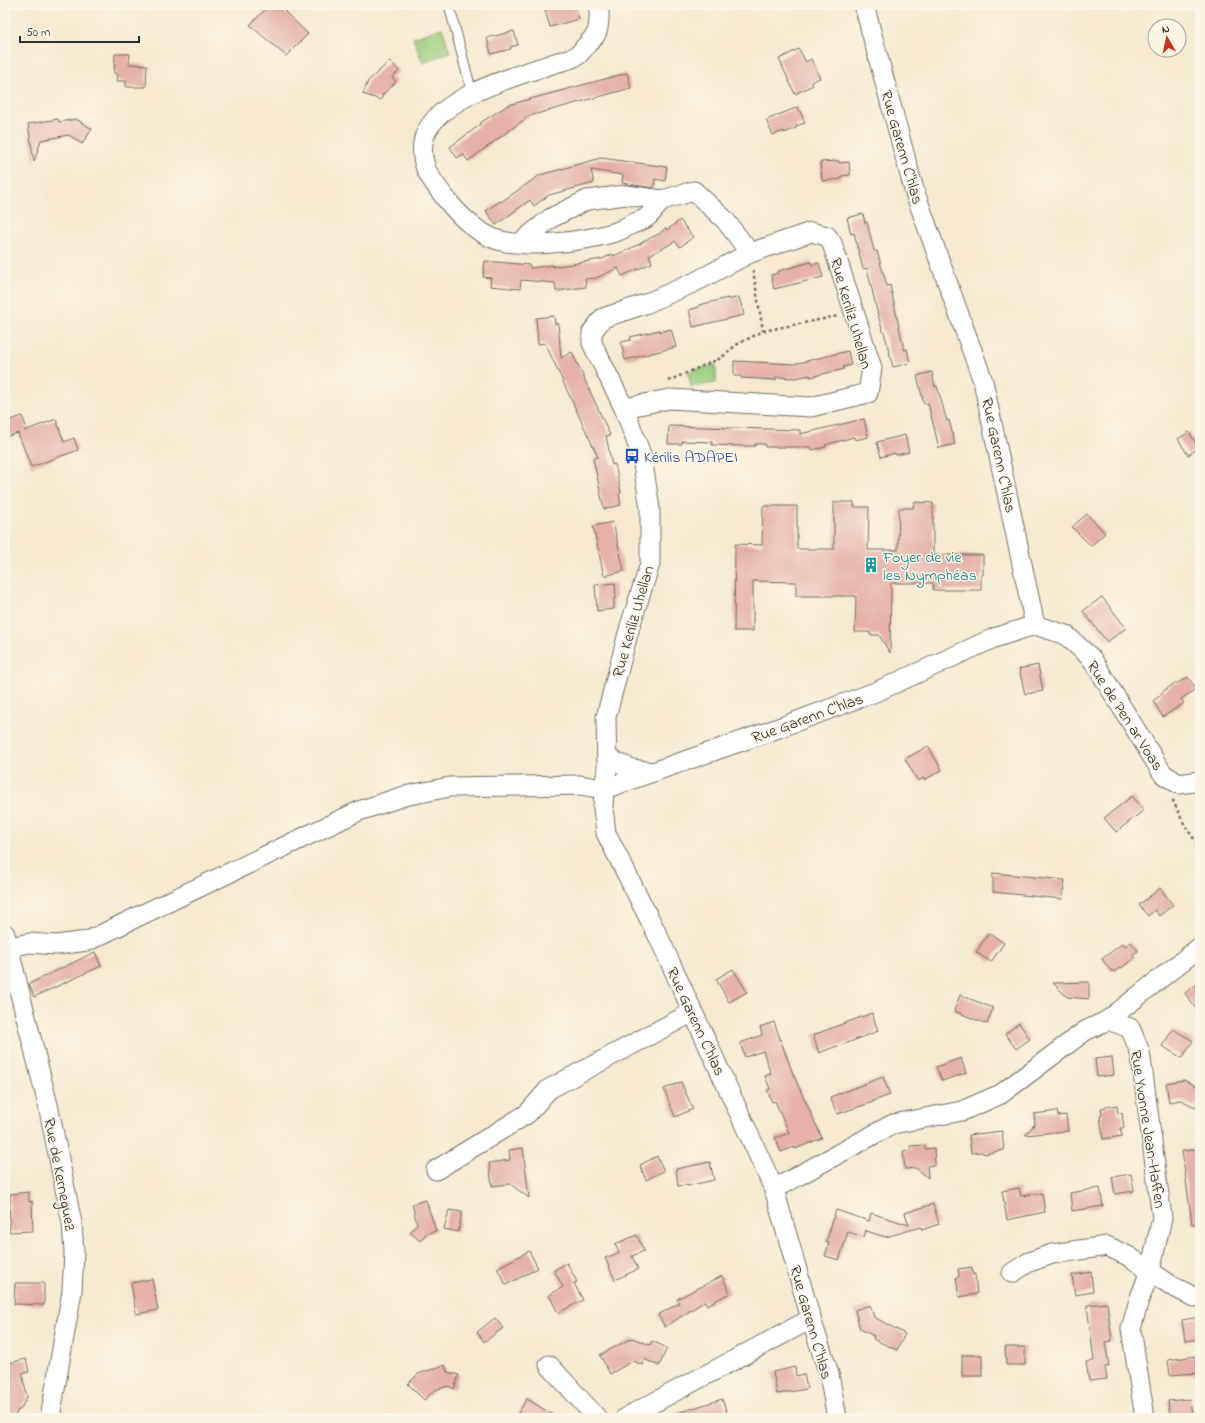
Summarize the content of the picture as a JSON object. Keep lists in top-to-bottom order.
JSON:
{
  "streets": {
    "street": [
      "Rue Garenn C'hlas",
      "Rue Keriliz Uhellan",
      "Rue de Pen ar Voas",
      "Rue Yvonne Jean-Haffen",
      "Rue de Kerneguez"
    ]
  },
  "crossings": [
    ["Rue Garenn C'hlas", "Rue Keriliz Uhellan"],
    ["Rue Garenn C'hlas", "Rue de Pen ar Voas"]
  ],
  "places": {
    "bus stop": ["Kérilis ADAPEI"],
    "building": ["Foyer de vie les Nymphéas"]
  },
  "scale_bar": "50 m",
  "north": "top"
}
